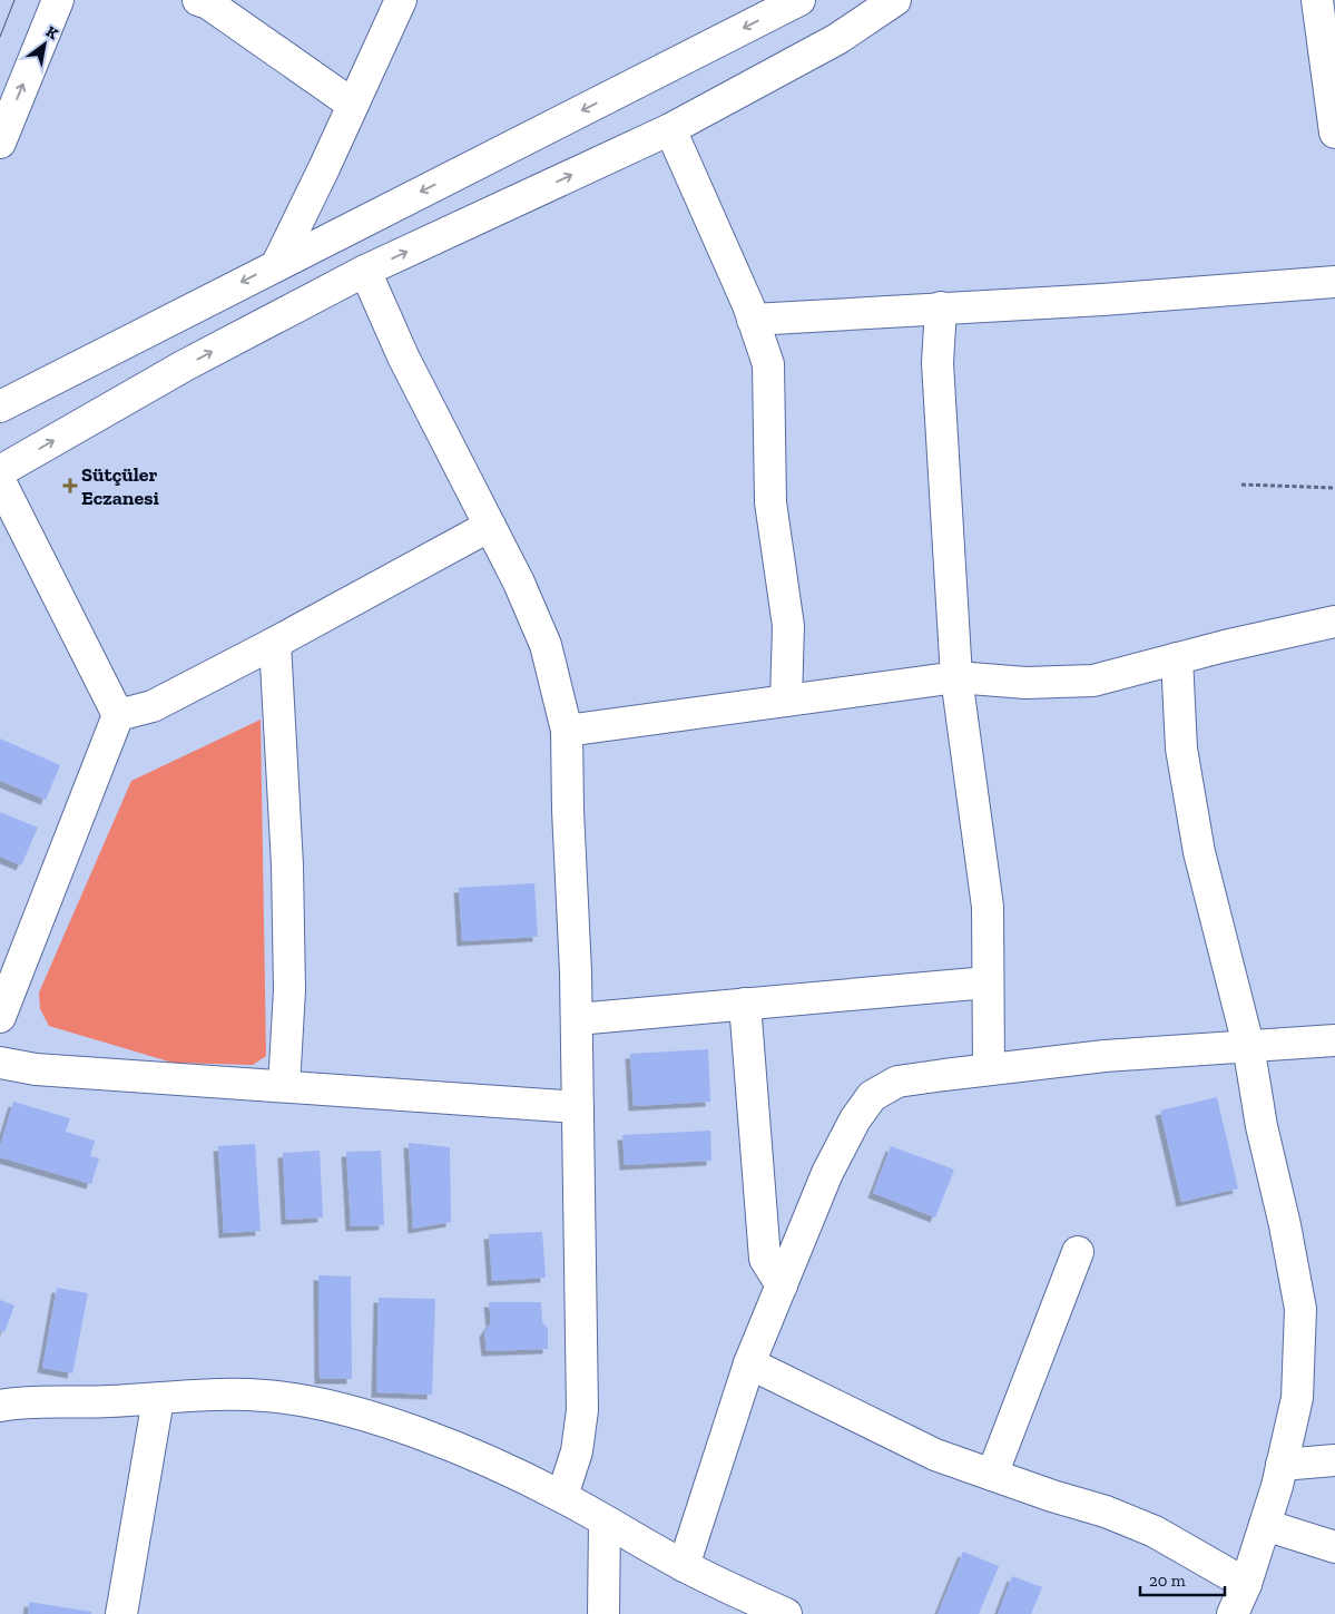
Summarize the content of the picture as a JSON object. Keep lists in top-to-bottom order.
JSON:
{
  "places": {
    "health": ["Sütçüler Eczanesi"]
  },
  "scale_bar": "20 m",
  "north": "top right"
}
